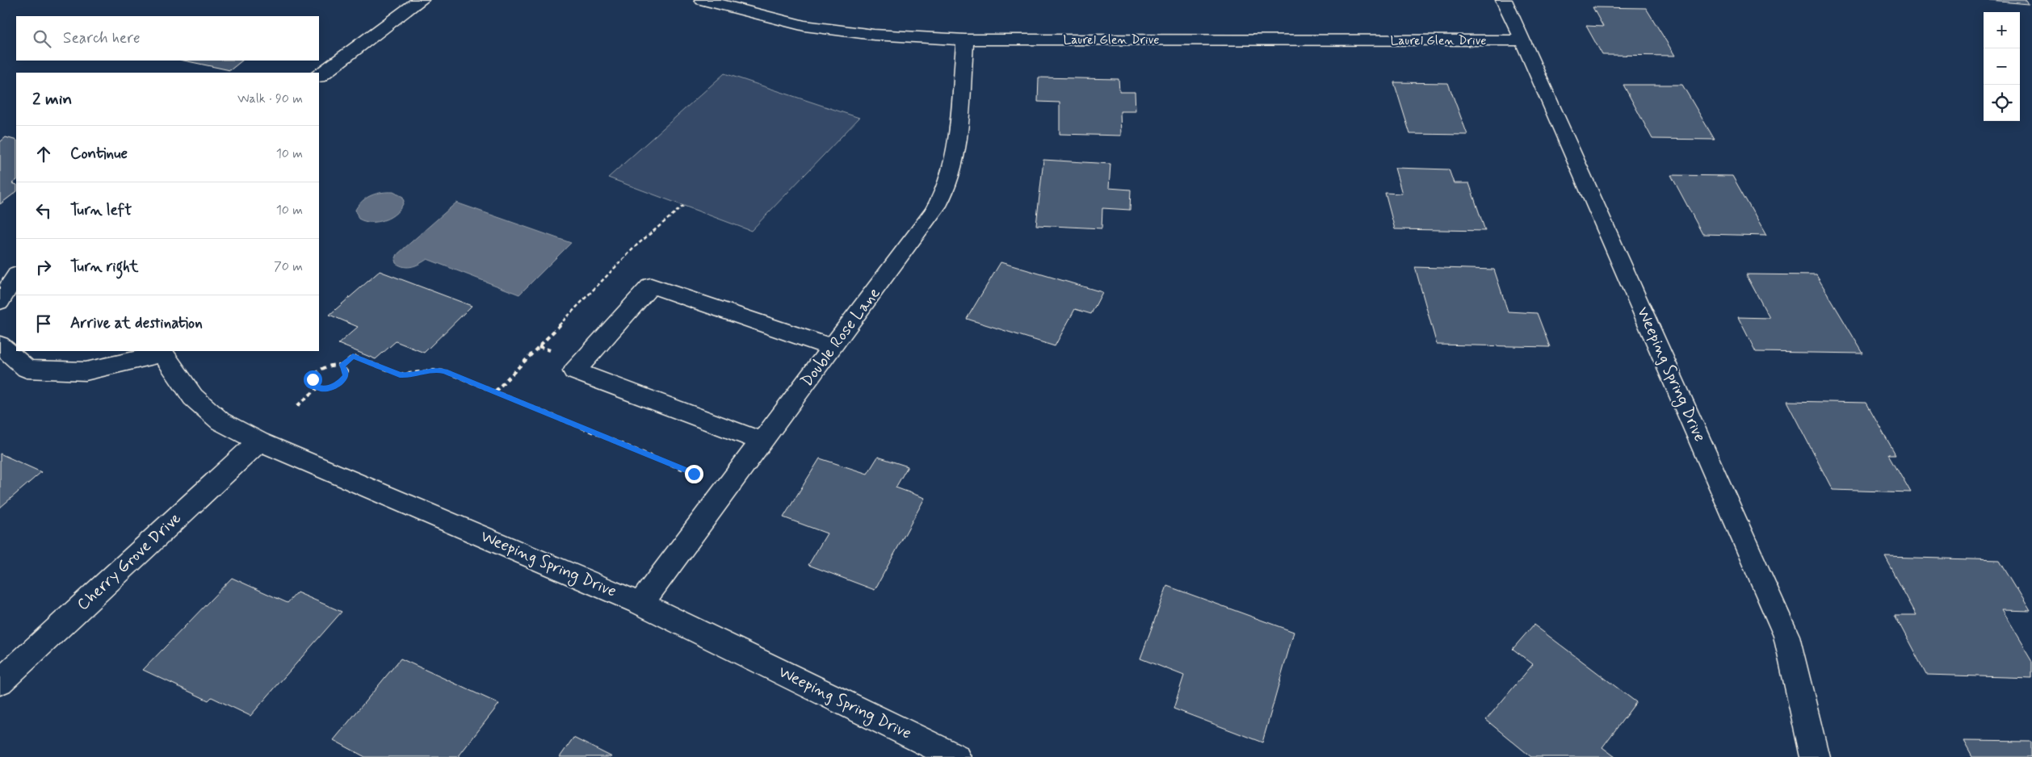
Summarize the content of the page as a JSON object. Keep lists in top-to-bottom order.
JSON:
{
  "streets": {
    "street": [
      "Laurel Glen Drive",
      "Double Rose Lane",
      "Weeping Spring Drive",
      "Cherry Grove Drive"
    ]
  },
  "crossings": [
    ["Laurel Glen Drive", "Double Rose Lane"],
    ["Laurel Glen Drive", "Weeping Spring Drive"],
    ["Double Rose Lane", "Weeping Spring Drive"],
    ["Weeping Spring Drive", "Cherry Grove Drive"]
  ],
  "page": {
    "map_buttons": ["+", "−"],
    "search": "Search here",
    "heading": ["2 min", "Walk · 90 m"],
    "list": [
      ["Continue", "10 m"],
      ["Turn left", "10 m"],
      ["Turn right", "70 m"],
      "Arrive at destination"
    ]
  }
}
